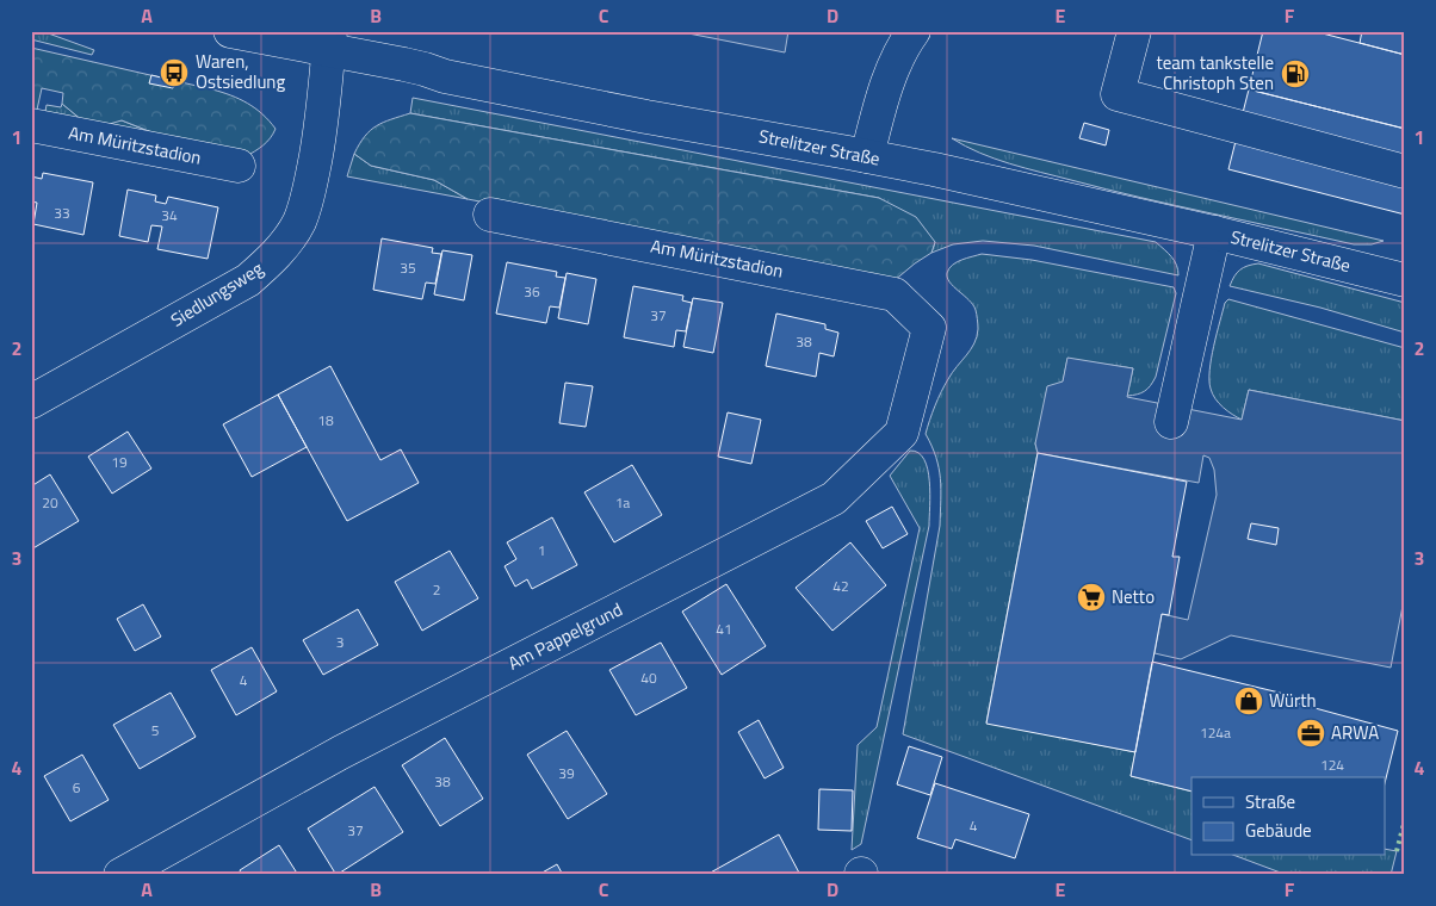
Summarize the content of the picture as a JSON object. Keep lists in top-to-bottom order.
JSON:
{
  "streets": {
    "street": [
      "Am Müritzstadion",
      "Strelitzer Straße",
      "Siedlungsweg",
      "Am Pappelgrund"
    ]
  },
  "crossings": [
    ["Am Müritzstadion", "Am Pappelgrund"],
    ["Strelitzer Straße", "Siedlungsweg"]
  ],
  "places": {
    "bus stop": ["Waren, Ostsiedlung"],
    "fuel station": ["team tankstelle Christoph Sten"],
    "supermarket": ["Netto"],
    "shop": ["Würth"],
    "office": ["ARWA"]
  },
  "house_numbers": [
    "33",
    "34",
    "35",
    "36",
    "37",
    "38",
    "18",
    "19",
    "20",
    "1a",
    "1",
    "42",
    "2",
    "41",
    "3",
    "40",
    "4",
    "5",
    "124a",
    "124",
    "39",
    "38",
    "6",
    "4",
    "37"
  ],
  "legend": ["Straße", "Gebäude"],
  "grid": {
    "columns": [
      "A",
      "B",
      "C",
      "D",
      "E",
      "F"
    ],
    "rows": [
      "1",
      "2",
      "3",
      "4"
    ]
  }
}
